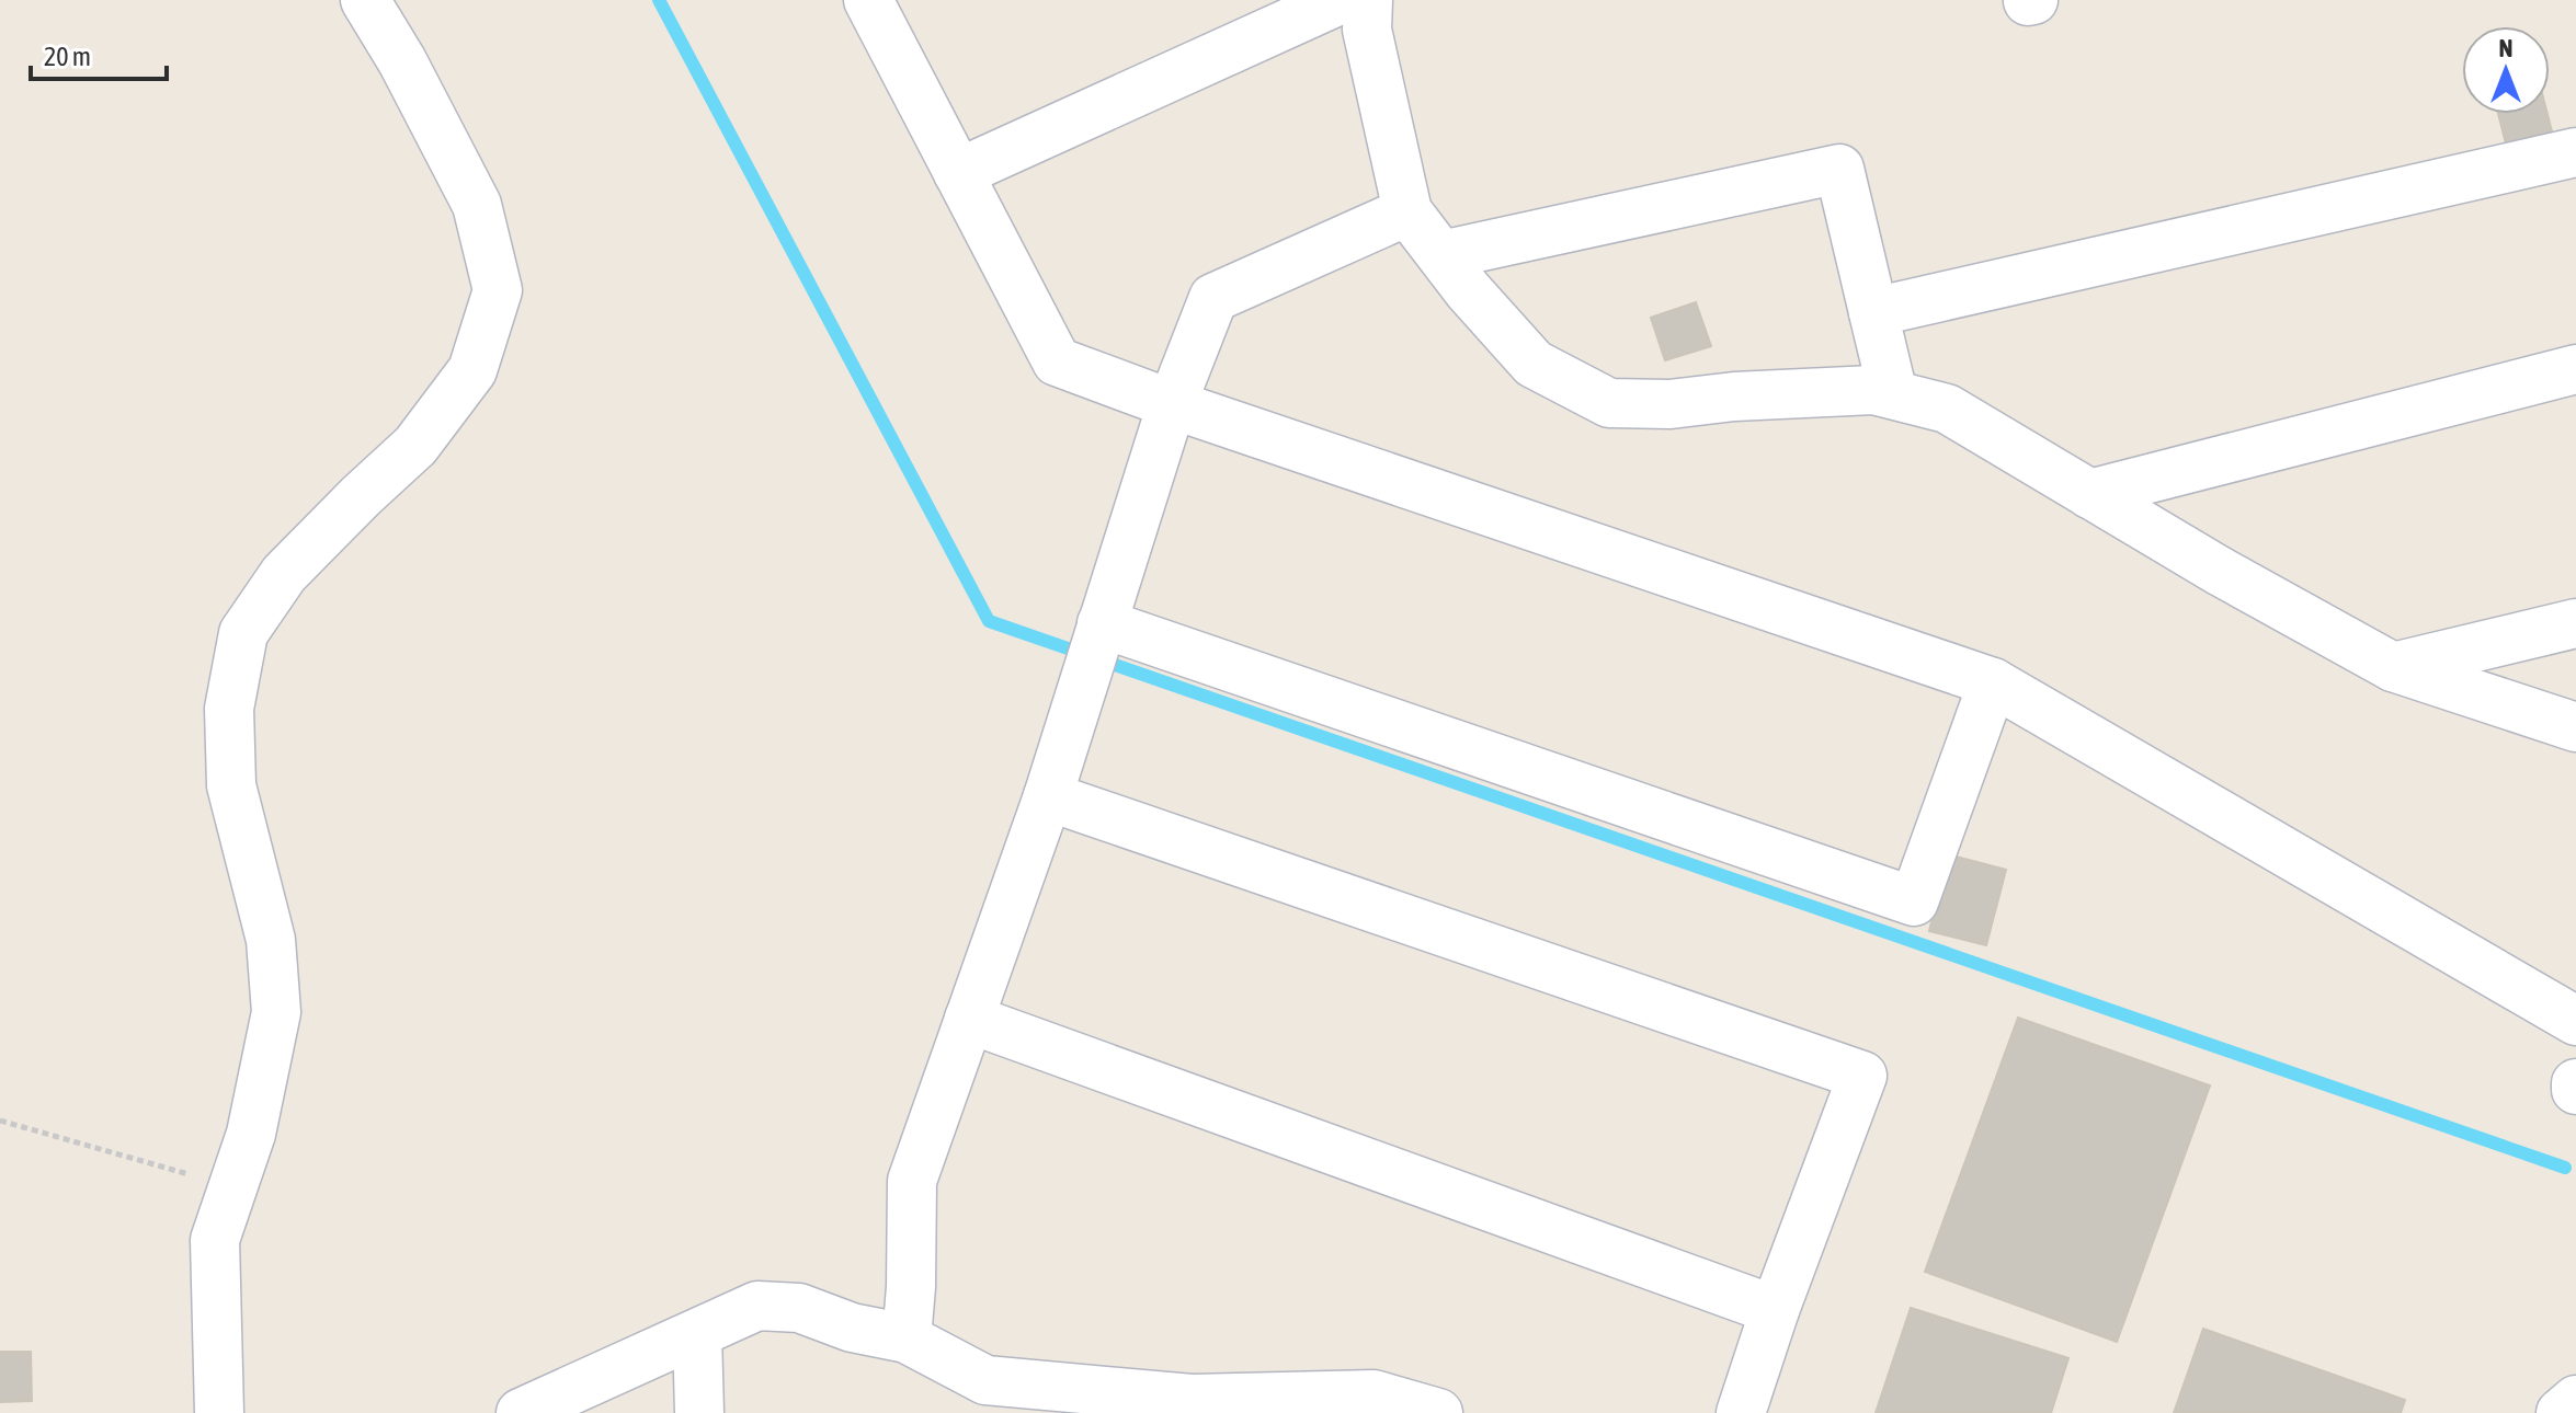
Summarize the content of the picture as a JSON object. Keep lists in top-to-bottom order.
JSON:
{
  "scale_bar": "20 m",
  "north": "top"
}
